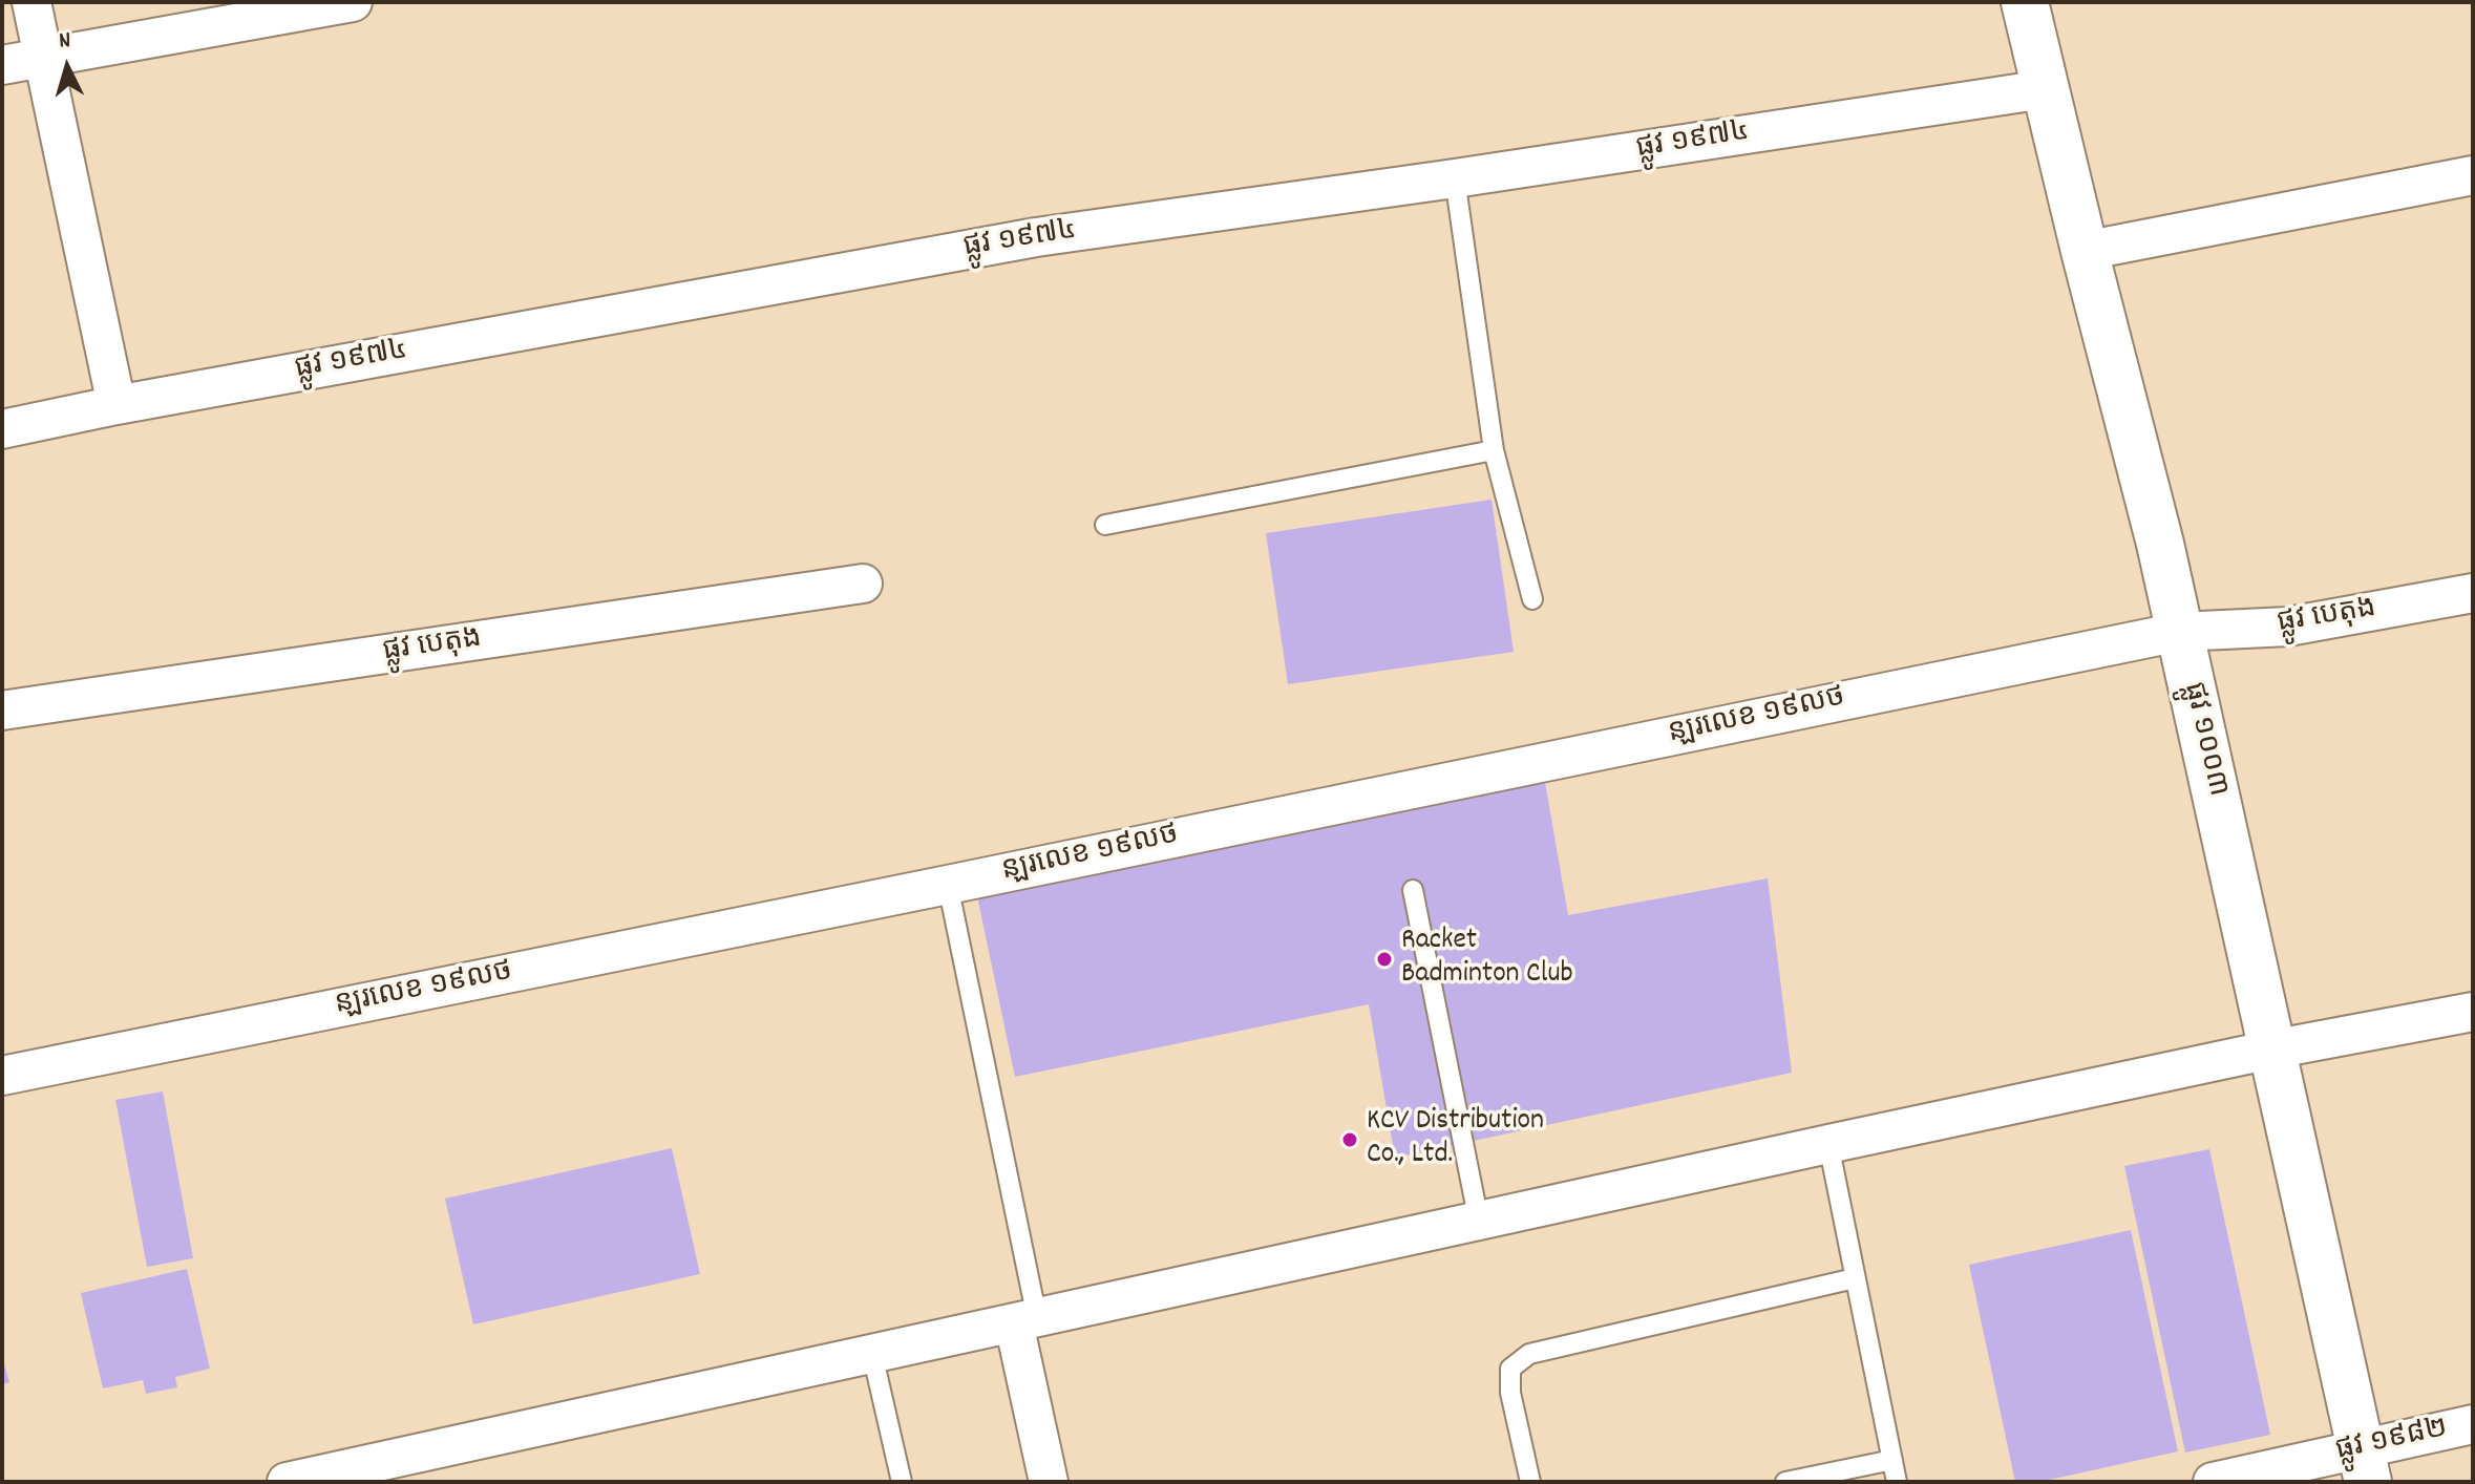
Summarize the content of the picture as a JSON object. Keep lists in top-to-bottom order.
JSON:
{
  "streets": {
    "street": [
      "ផ្លូវ ១៩៧៤",
      "ផ្លូវ បេតុង",
      "ន្ឡរលេខ ១៩លថ",
      "ផ្លូវ ១០០៣",
      "ផ្លូវ ១៩៨២"
    ]
  },
  "crossings": [
    ["ផ្លូវ ១៩៧៤", "ផ្លូវ ១០០៣"],
    ["ផ្លូវ បេតុង", "ន្ឡរលេខ ១៩លថ"],
    ["ផ្លូវ បេតុង", "ផ្លូវ ១០០៣"],
    ["ន្ឡរលេខ ១៩លថ", "ផ្លូវ ១០០៣"],
    ["ផ្លូវ ១០០៣", "ផ្លូវ ១៩៨២"]
  ],
  "places": ["Racket Badminton Club", "KCV Distribution Co., Ltd."],
  "north": "top"
}
